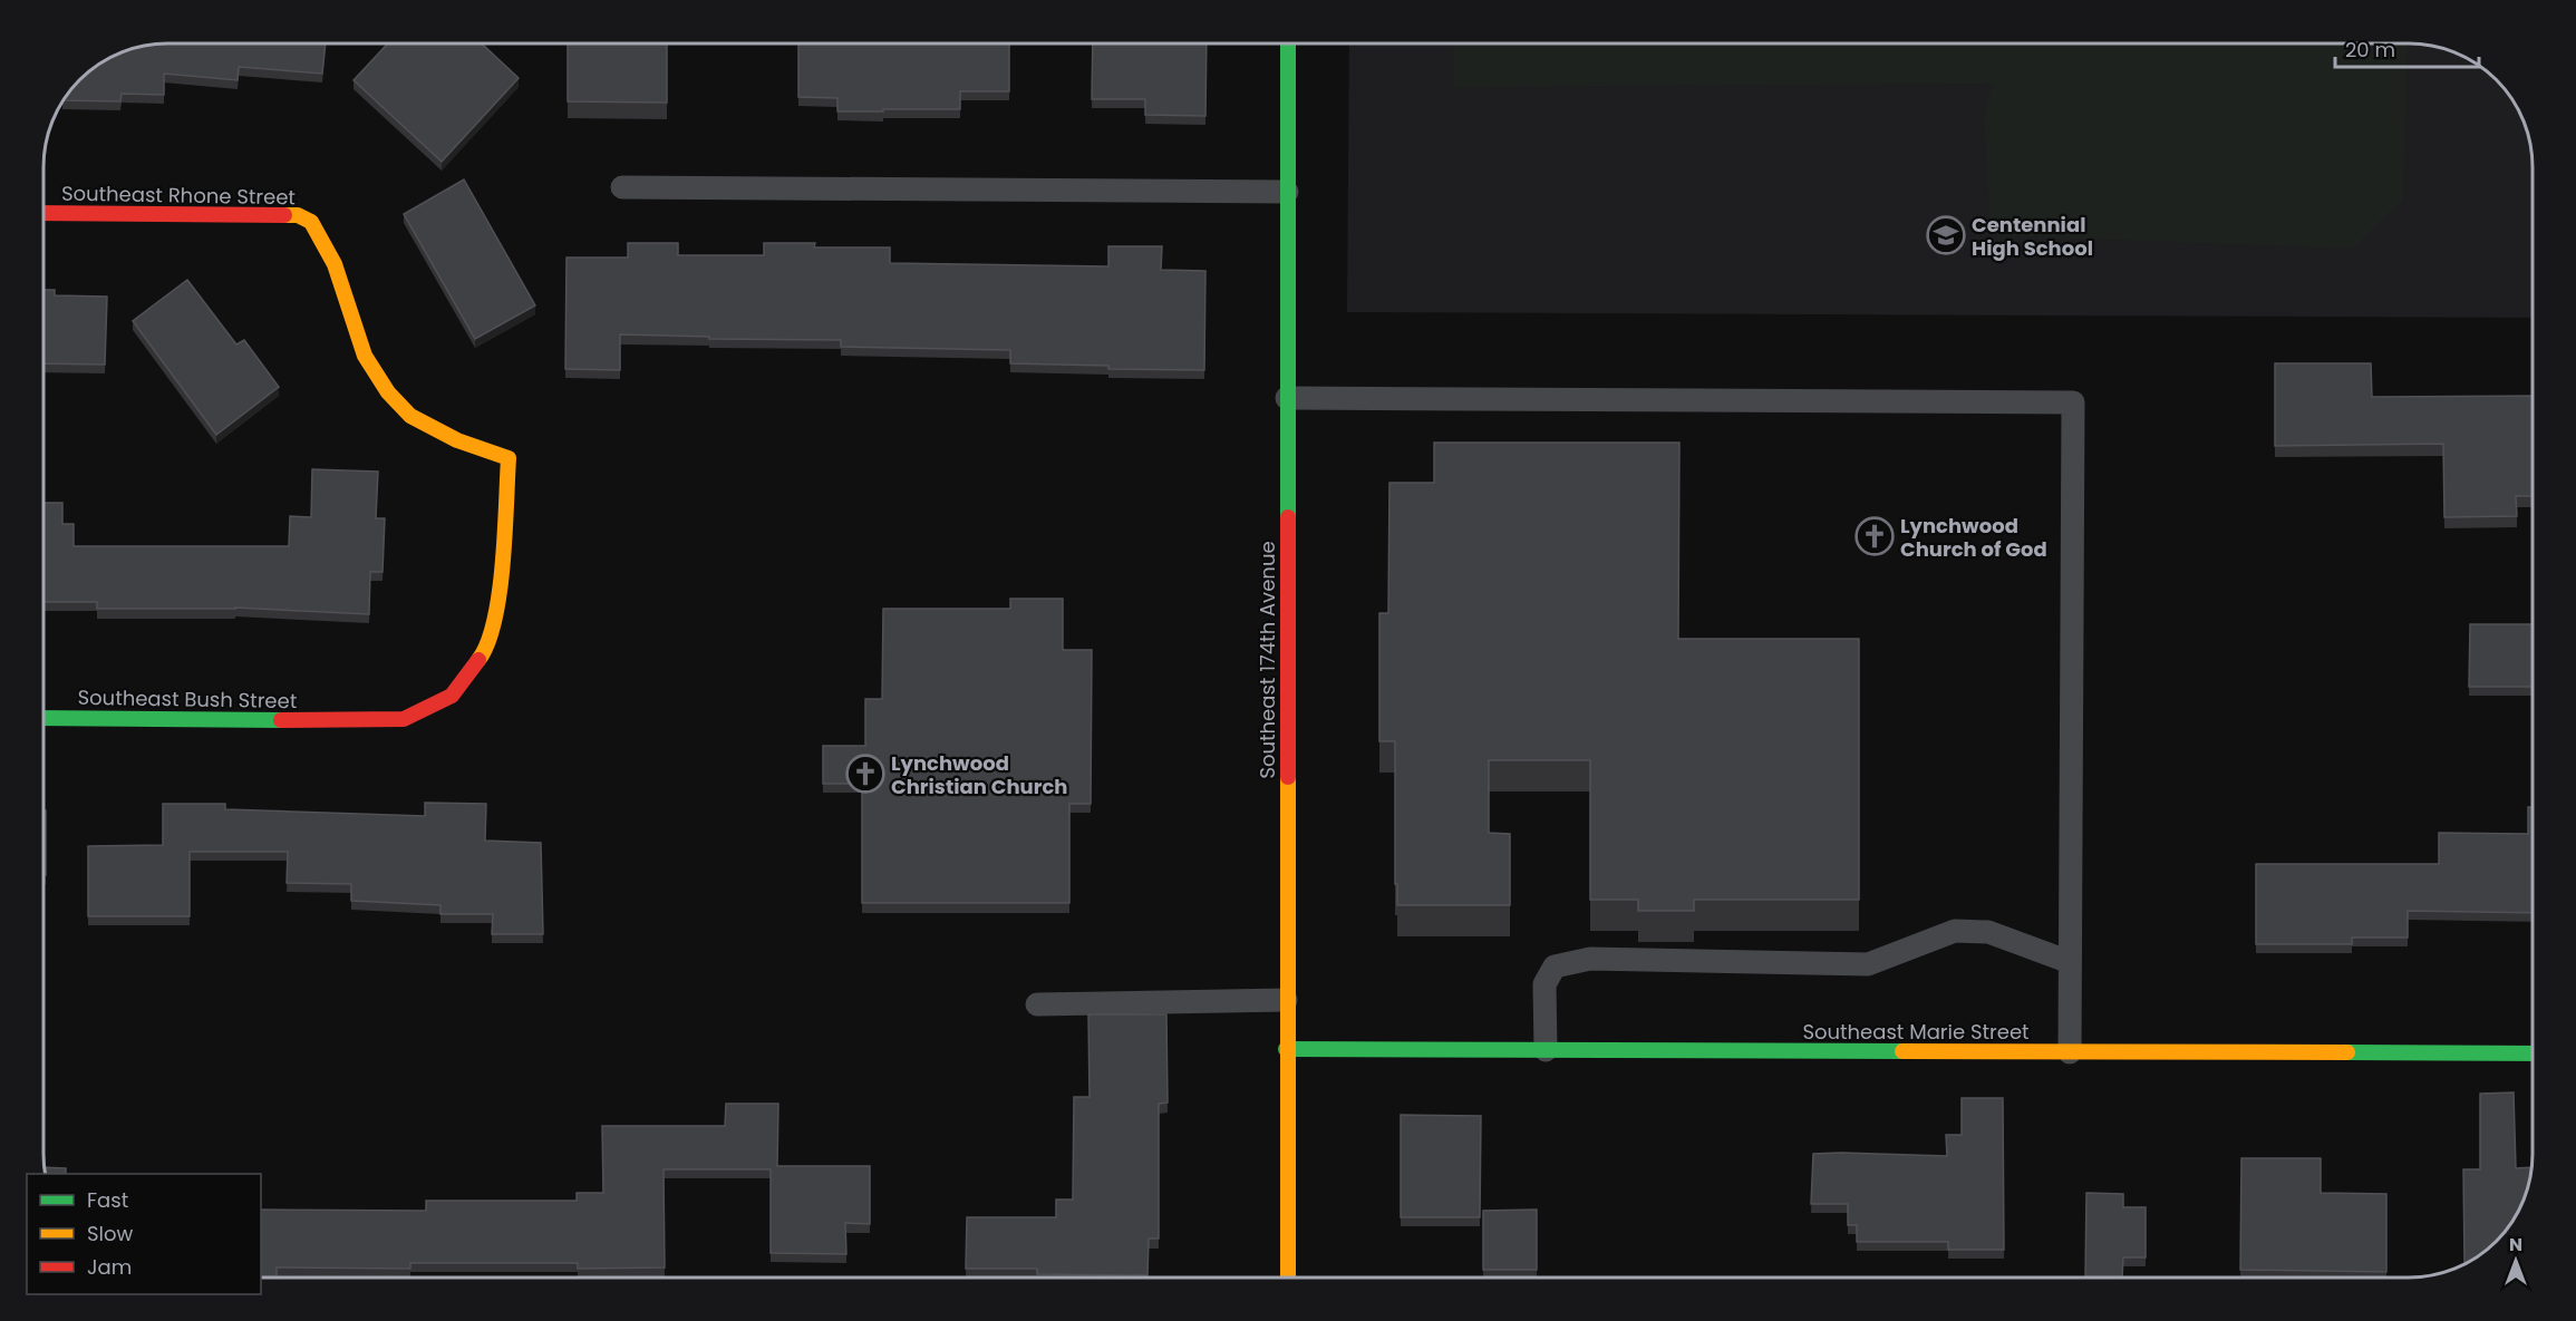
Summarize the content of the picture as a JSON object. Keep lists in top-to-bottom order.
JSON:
{
  "streets": {
    "street": [
      "Southeast Rhone Street",
      "Southeast 174th Avenue",
      "Southeast Bush Street",
      "Southeast Marie Street"
    ]
  },
  "crossings": [
    ["Southeast Rhone Street", "Southeast Bush Street"],
    ["Southeast 174th Avenue", "Southeast Marie Street"]
  ],
  "places": {
    "school or university": ["Centennial High School"],
    "church": ["Lynchwood Church of God", "Lynchwood Christian Church"]
  },
  "legend": ["Fast", "Slow", "Jam"],
  "scale_bar": "20 m",
  "north": "top"
}
